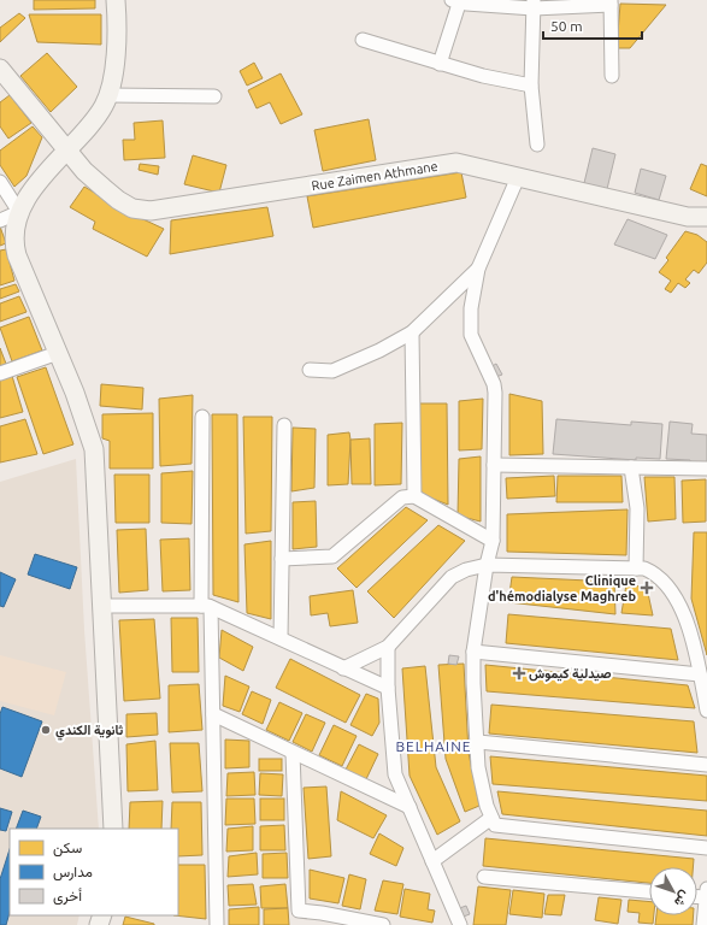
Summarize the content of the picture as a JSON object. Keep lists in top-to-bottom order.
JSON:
{
  "streets": {
    "main road": ["Rue Zaimen Athmane"]
  },
  "districts": ["BELHAINE"],
  "places": {
    "health": ["Clinique d'hémodialyse Maghreb", "صيدلية كيموش"],
    "other": ["ثانوية الكندي"]
  },
  "legend": ["سكن", "مدارس", "أخرى"],
  "scale_bar": "50 m",
  "north": "bottom right"
}
